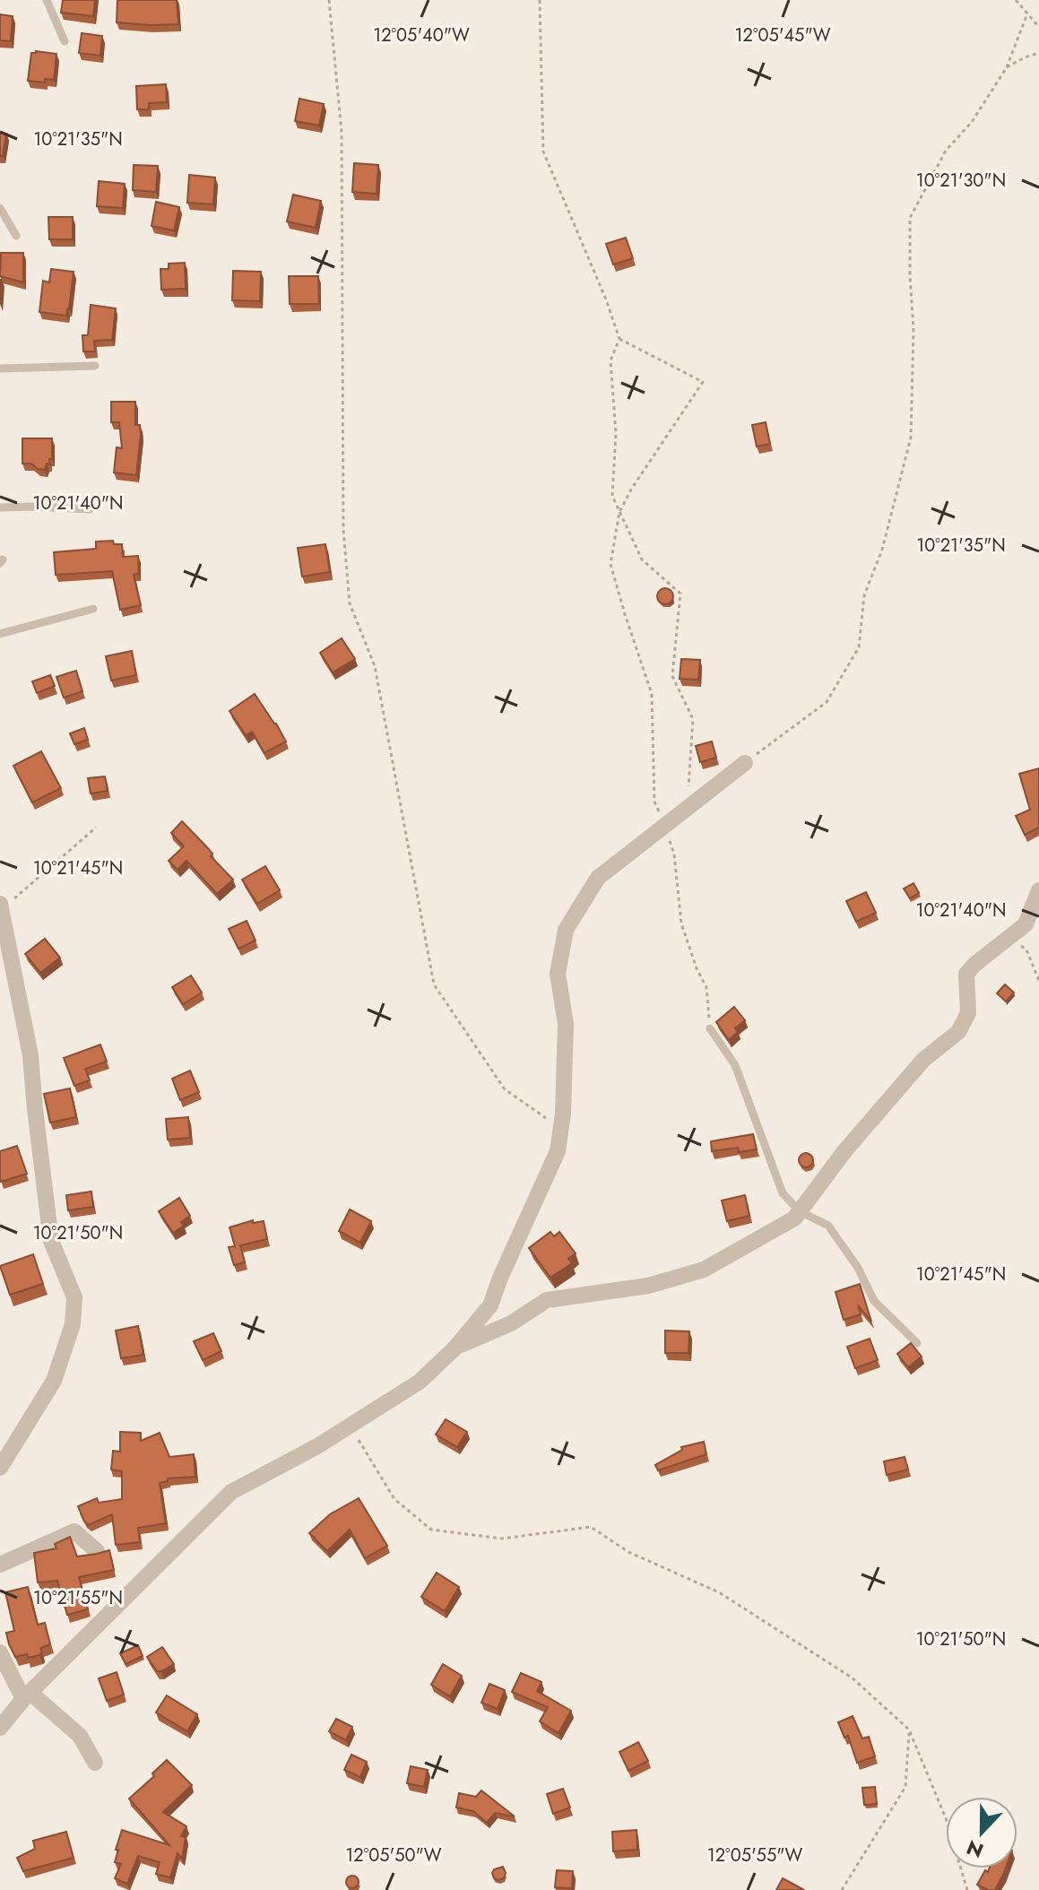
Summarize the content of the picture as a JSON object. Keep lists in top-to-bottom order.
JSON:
{
  "north": "bottom",
  "coordinates": [
    "12°05'40\"W",
    "12°05'45\"W",
    "10°21'35\"N",
    "10°21'30\"N",
    "10°21'40\"N",
    "10°21'45\"N",
    "10°21'50\"N",
    "10°21'55\"N",
    "12°05'50\"W",
    "12°05'55\"W"
  ]
}
